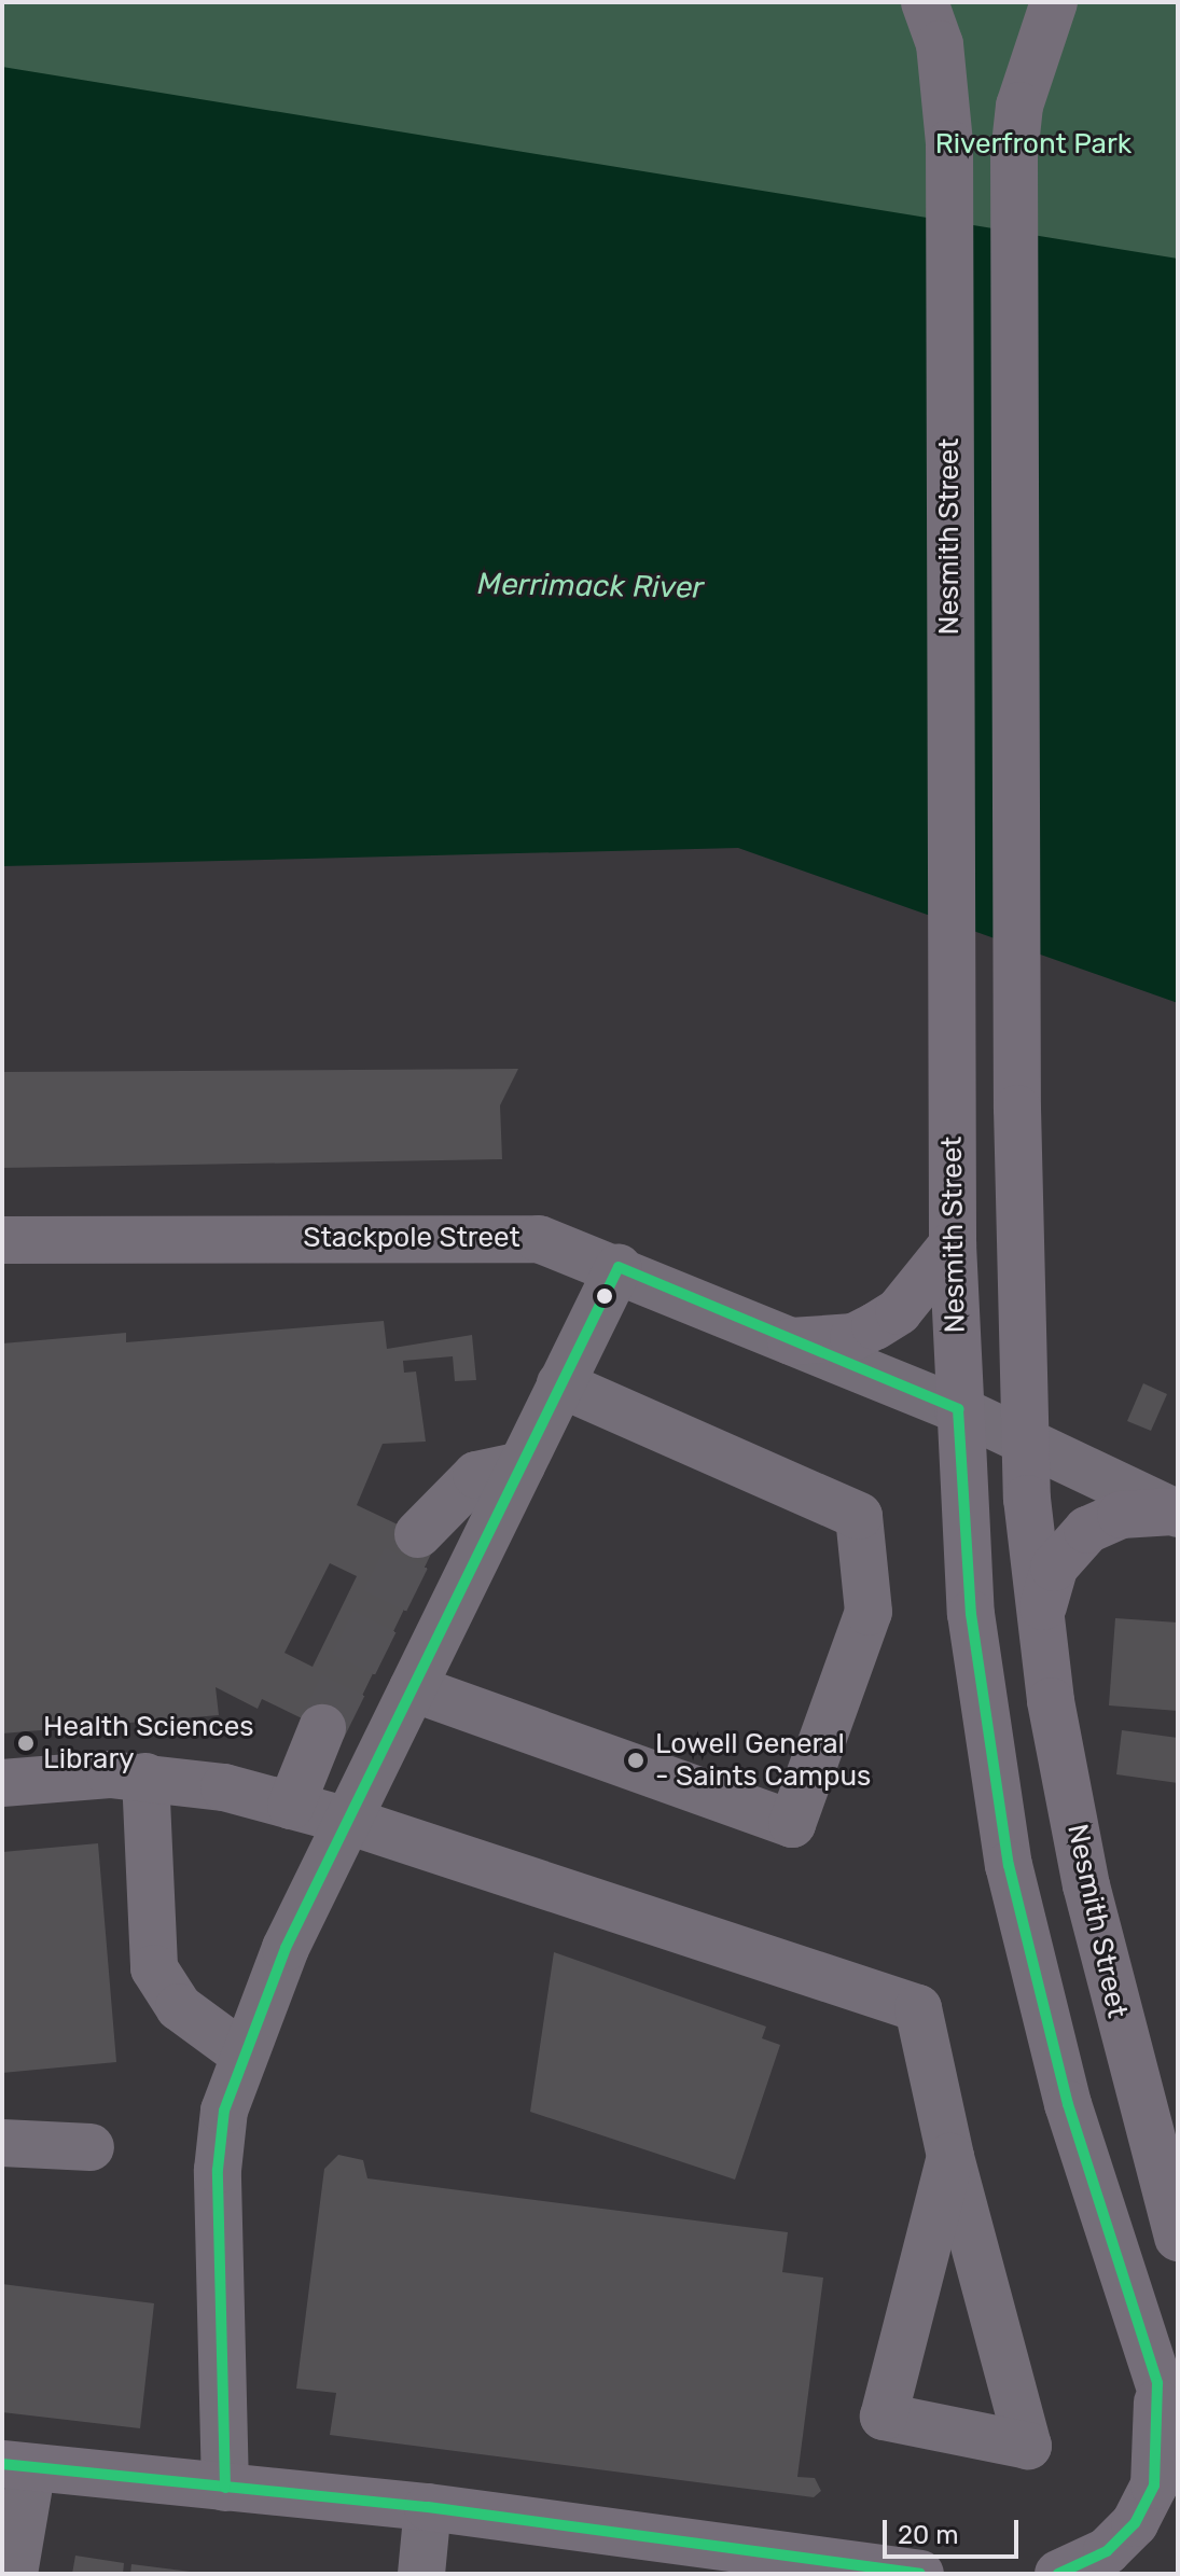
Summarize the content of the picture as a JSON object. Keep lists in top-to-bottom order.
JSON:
{
  "streets": {
    "main road": ["Nesmith Street"],
    "street": ["Stackpole Street"]
  },
  "crossings": [
    ["Nesmith Street", "Stackpole Street"]
  ],
  "water": ["Merrimack River"],
  "parks": ["Riverfront Park"],
  "places": ["Health Sciences Library", "Lowell General - Saints Campus"],
  "scale_bar": "20 m"
}
